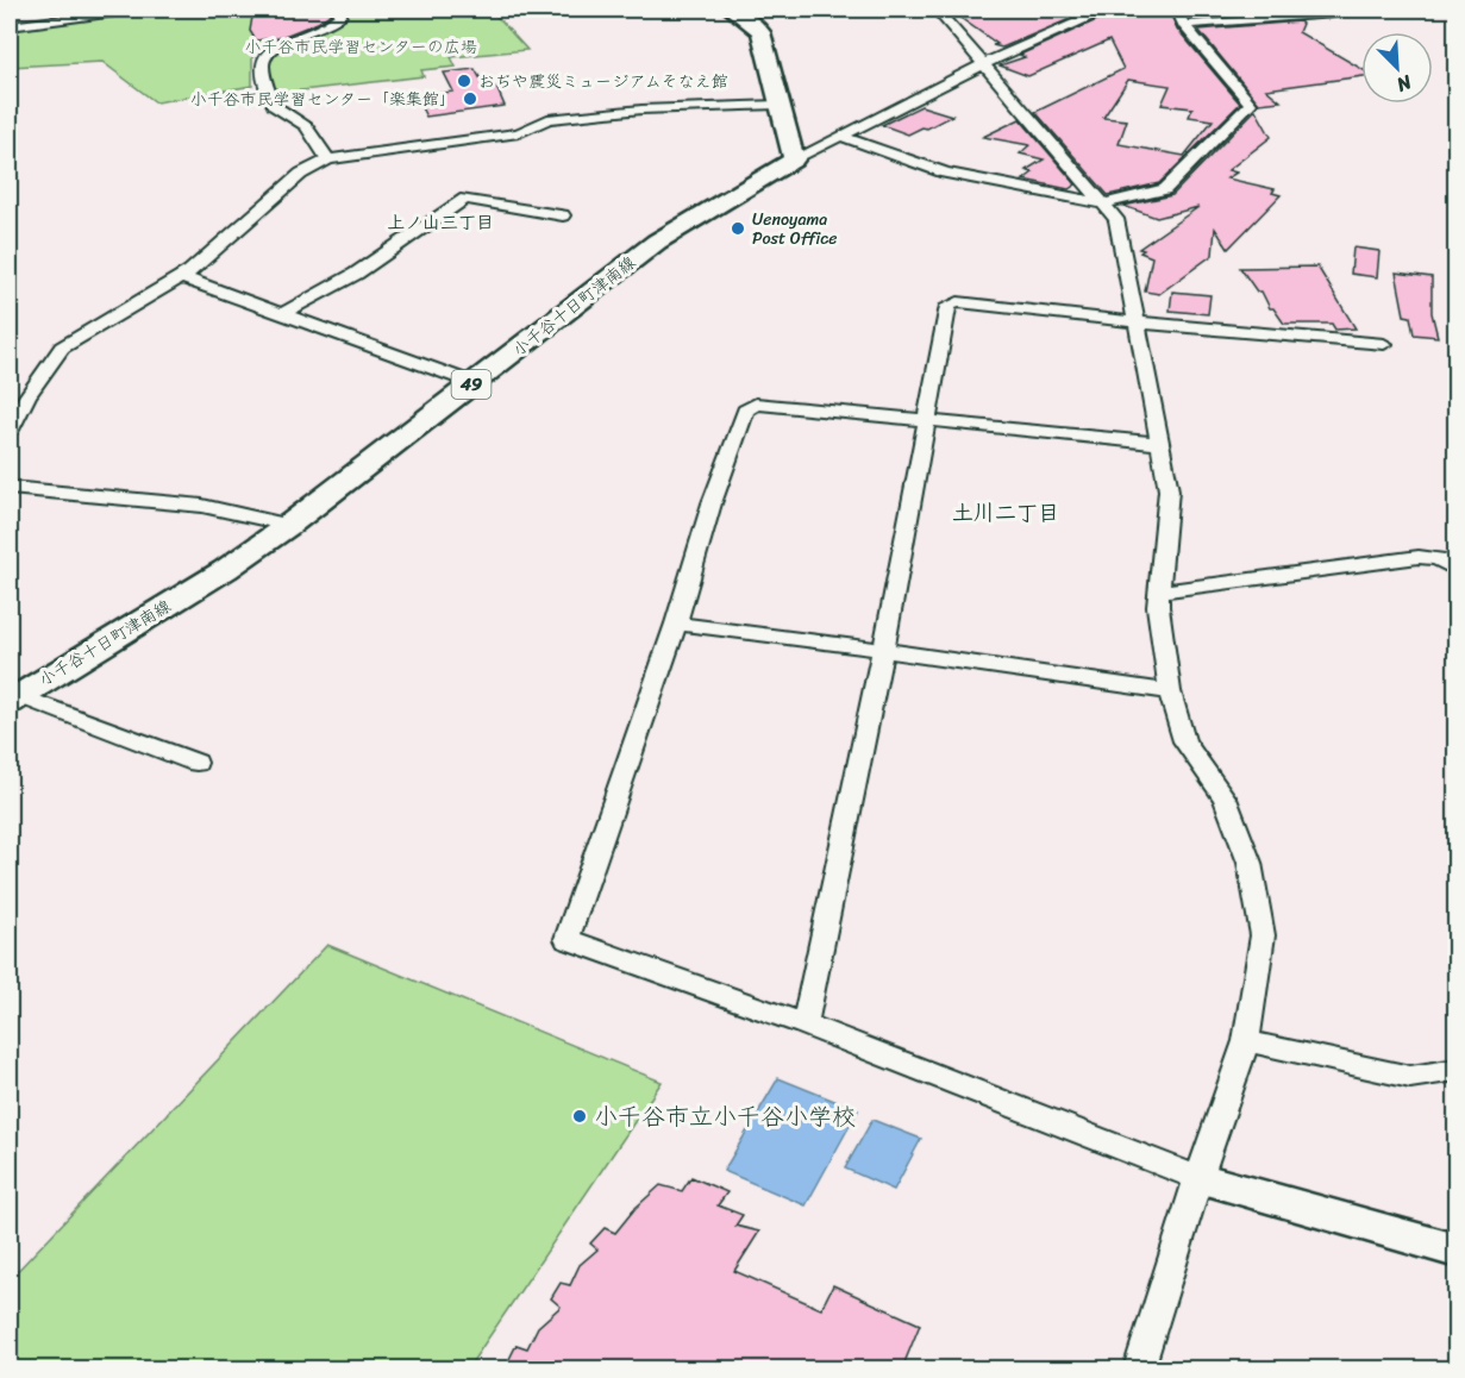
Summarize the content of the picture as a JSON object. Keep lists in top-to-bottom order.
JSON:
{
  "streets": {
    "main road": ["小千谷十日町津南線", "49"]
  },
  "districts": ["上ノ山三丁目", "土川二丁目"],
  "parks": ["小千谷市民学習センターの広場"],
  "places": [
    "おぢや震災ミュージアムそなえ館",
    "小千谷市民学習センター「楽集館」",
    "Uenoyama Post Office",
    "小千谷市立小千谷小学校"
  ],
  "north": "bottom right"
}
